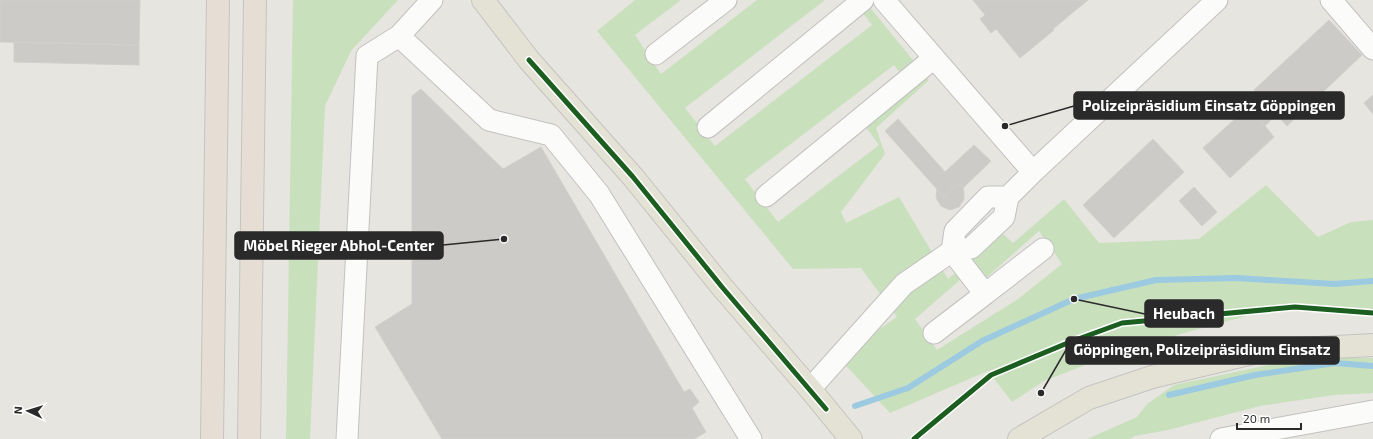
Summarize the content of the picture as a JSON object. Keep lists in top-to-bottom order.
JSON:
{
  "places": [
    "Polizeipräsidium Einsatz Göppingen",
    "Möbel Rieger Abhol-Center",
    "Heubach",
    "Göppingen, Polizeipräsidium Einsatz"
  ],
  "scale_bar": "20 m",
  "north": "left"
}
